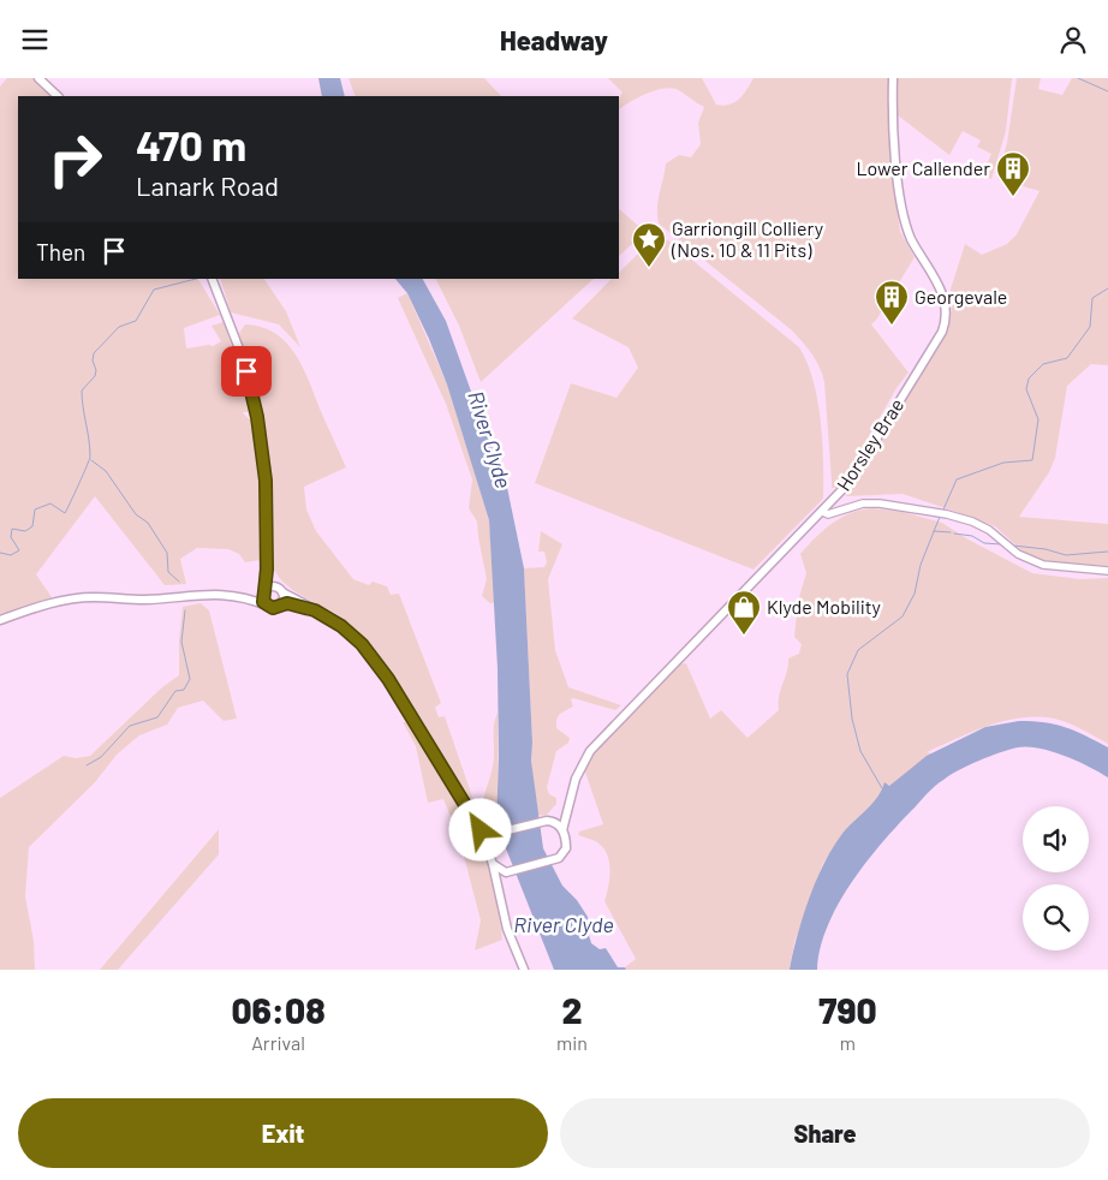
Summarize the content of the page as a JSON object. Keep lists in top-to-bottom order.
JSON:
{
  "streets": {
    "main road": ["Horsley Brae"]
  },
  "water": ["River Clyde"],
  "places": {
    "building": ["Lower Callender", "Georgevale"],
    "place": ["Garriongill Colliery (Nos. 10 & 11 Pits)"],
    "shop": ["Klyde Mobility"]
  },
  "page": {
    "header": "Headway",
    "turn": ["470 m", "Lanark Road"],
    "then": "Then",
    "eta": [
      "06:08",
      "Arrival",
      "2",
      "min",
      "790",
      "m"
    ],
    "buttons": ["Exit", "Share"]
  }
}
